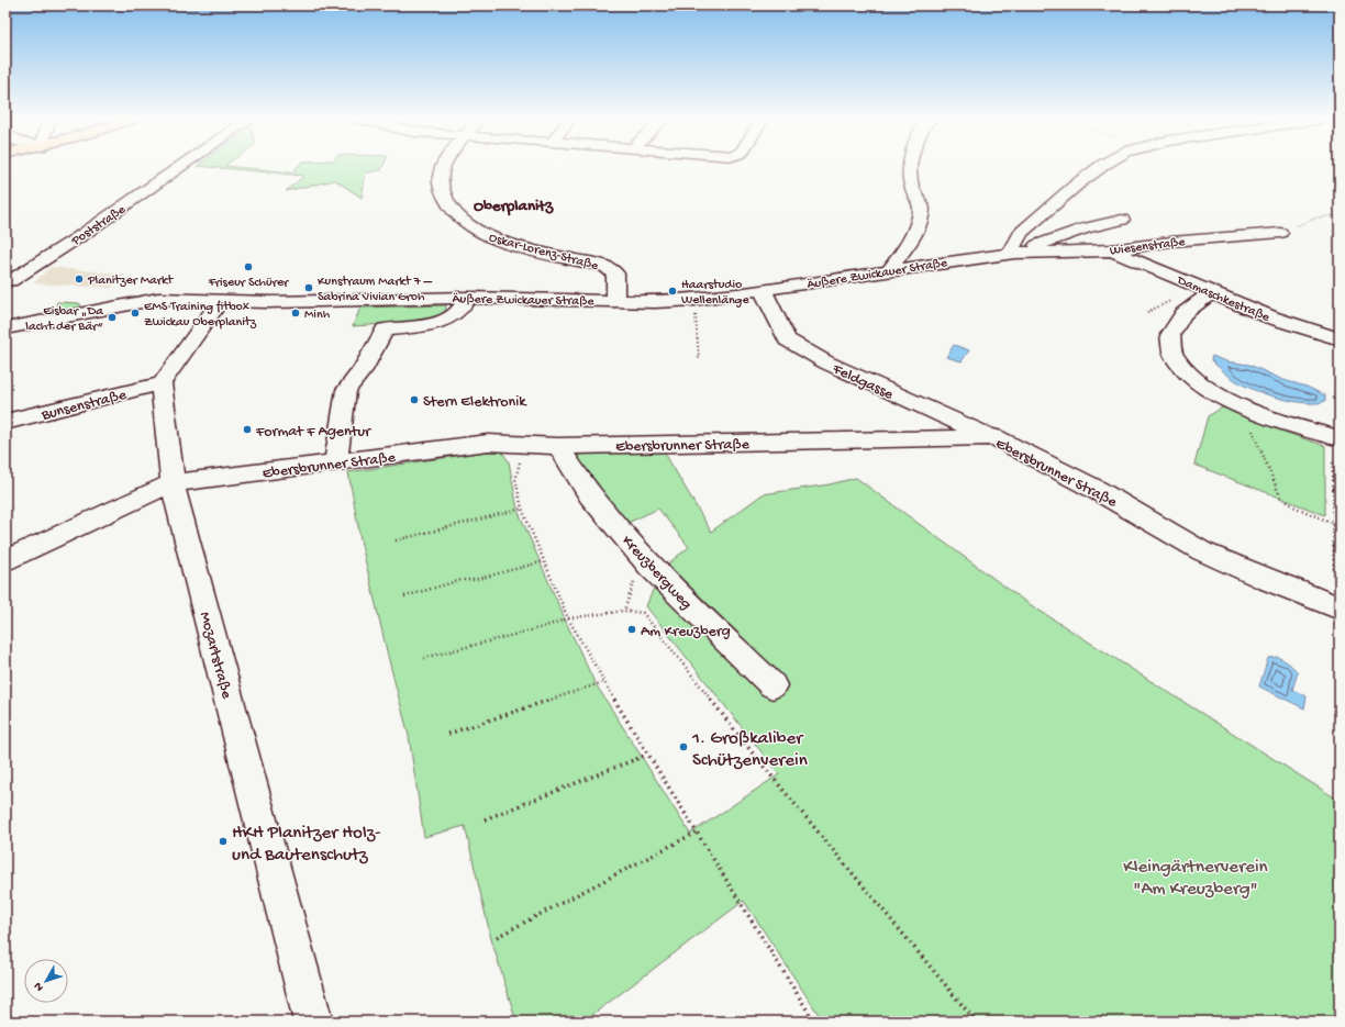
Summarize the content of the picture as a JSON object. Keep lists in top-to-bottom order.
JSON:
{
  "streets": {
    "street": [
      "Poststraße",
      "Wiesenstraße",
      "Oskar-Lorenz-Straße",
      "Äußere Zwickauer Straße",
      "Damaschkestraße",
      "Feldgasse",
      "Bunsenstraße",
      "Ebersbrunner Straße",
      "Kreuzbergweg",
      "Mozartstraße"
    ]
  },
  "crossings": [
    ["Wiesenstraße", "Äußere Zwickauer Straße"],
    ["Wiesenstraße", "Damaschkestraße"],
    ["Oskar-Lorenz-Straße", "Äußere Zwickauer Straße"],
    ["Äußere Zwickauer Straße", "Feldgasse"],
    ["Feldgasse", "Ebersbrunner Straße"],
    ["Bunsenstraße", "Mozartstraße"],
    ["Ebersbrunner Straße", "Kreuzbergweg"],
    ["Ebersbrunner Straße", "Mozartstraße"]
  ],
  "districts": ["Oberplanitz"],
  "parks": ["Kleingärtnerverein \"Am Kreuzberg\""],
  "places": [
    "Friseur Schürer",
    "Planitzer Markt",
    "Kunstraum Markt 7 – Sabrina Vivian Groh",
    "Haarstudio Wellenlänge",
    "EMS Training fitbox Zwickau Oberplanitz",
    "Minh",
    "Eisbar „Da lacht der Bär“",
    "Stern Elektronik",
    "Format F Agentur",
    "Am Kreuzberg",
    "1. Großkaliber Schützenverein",
    "HKH Planitzer Holz- und Bautenschutz"
  ],
  "north": "bottom left"
}
